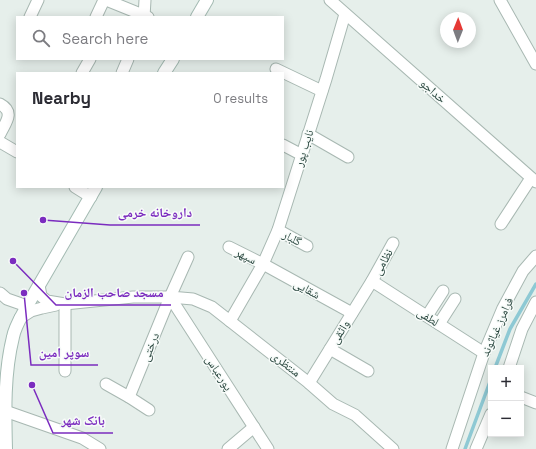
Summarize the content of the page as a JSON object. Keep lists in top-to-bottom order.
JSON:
{
  "streets": {
    "street": [
      "خداجو",
      "نایب پور",
      "گلبار",
      "سپهر",
      "نظامی",
      "شقایی",
      "لطفی",
      "فرامرز غیاثوند",
      "واثقی",
      "درختی",
      "منتظری",
      "پورعباس"
    ]
  },
  "crossings": [
    ["خداجو", "نایب پور"],
    ["نایب پور", "گلبار"],
    ["نایب پور", "سپهر"],
    ["نایب پور", "شقایی"],
    ["نایب پور", "منتظری"],
    ["سپهر", "شقایی"],
    ["نظامی", "لطفی"],
    ["نظامی", "واثقی"],
    ["شقایی", "واثقی"],
    ["لطفی", "فرامرز غیاثوند"],
    ["لطفی", "واثقی"],
    ["واثقی", "منتظری"],
    ["درختی", "منتظری"],
    ["درختی", "پورعباس"],
    ["منتظری", "پورعباس"]
  ],
  "places": [
    "داروخانه خرمی",
    "مسجد صاحب الزمان",
    "سوپر امین",
    "بانک شهر"
  ],
  "north": "top",
  "page": {
    "search": "Search here",
    "heading": ["Nearby", "0 results"],
    "map_buttons": ["+", "−"]
  }
}
